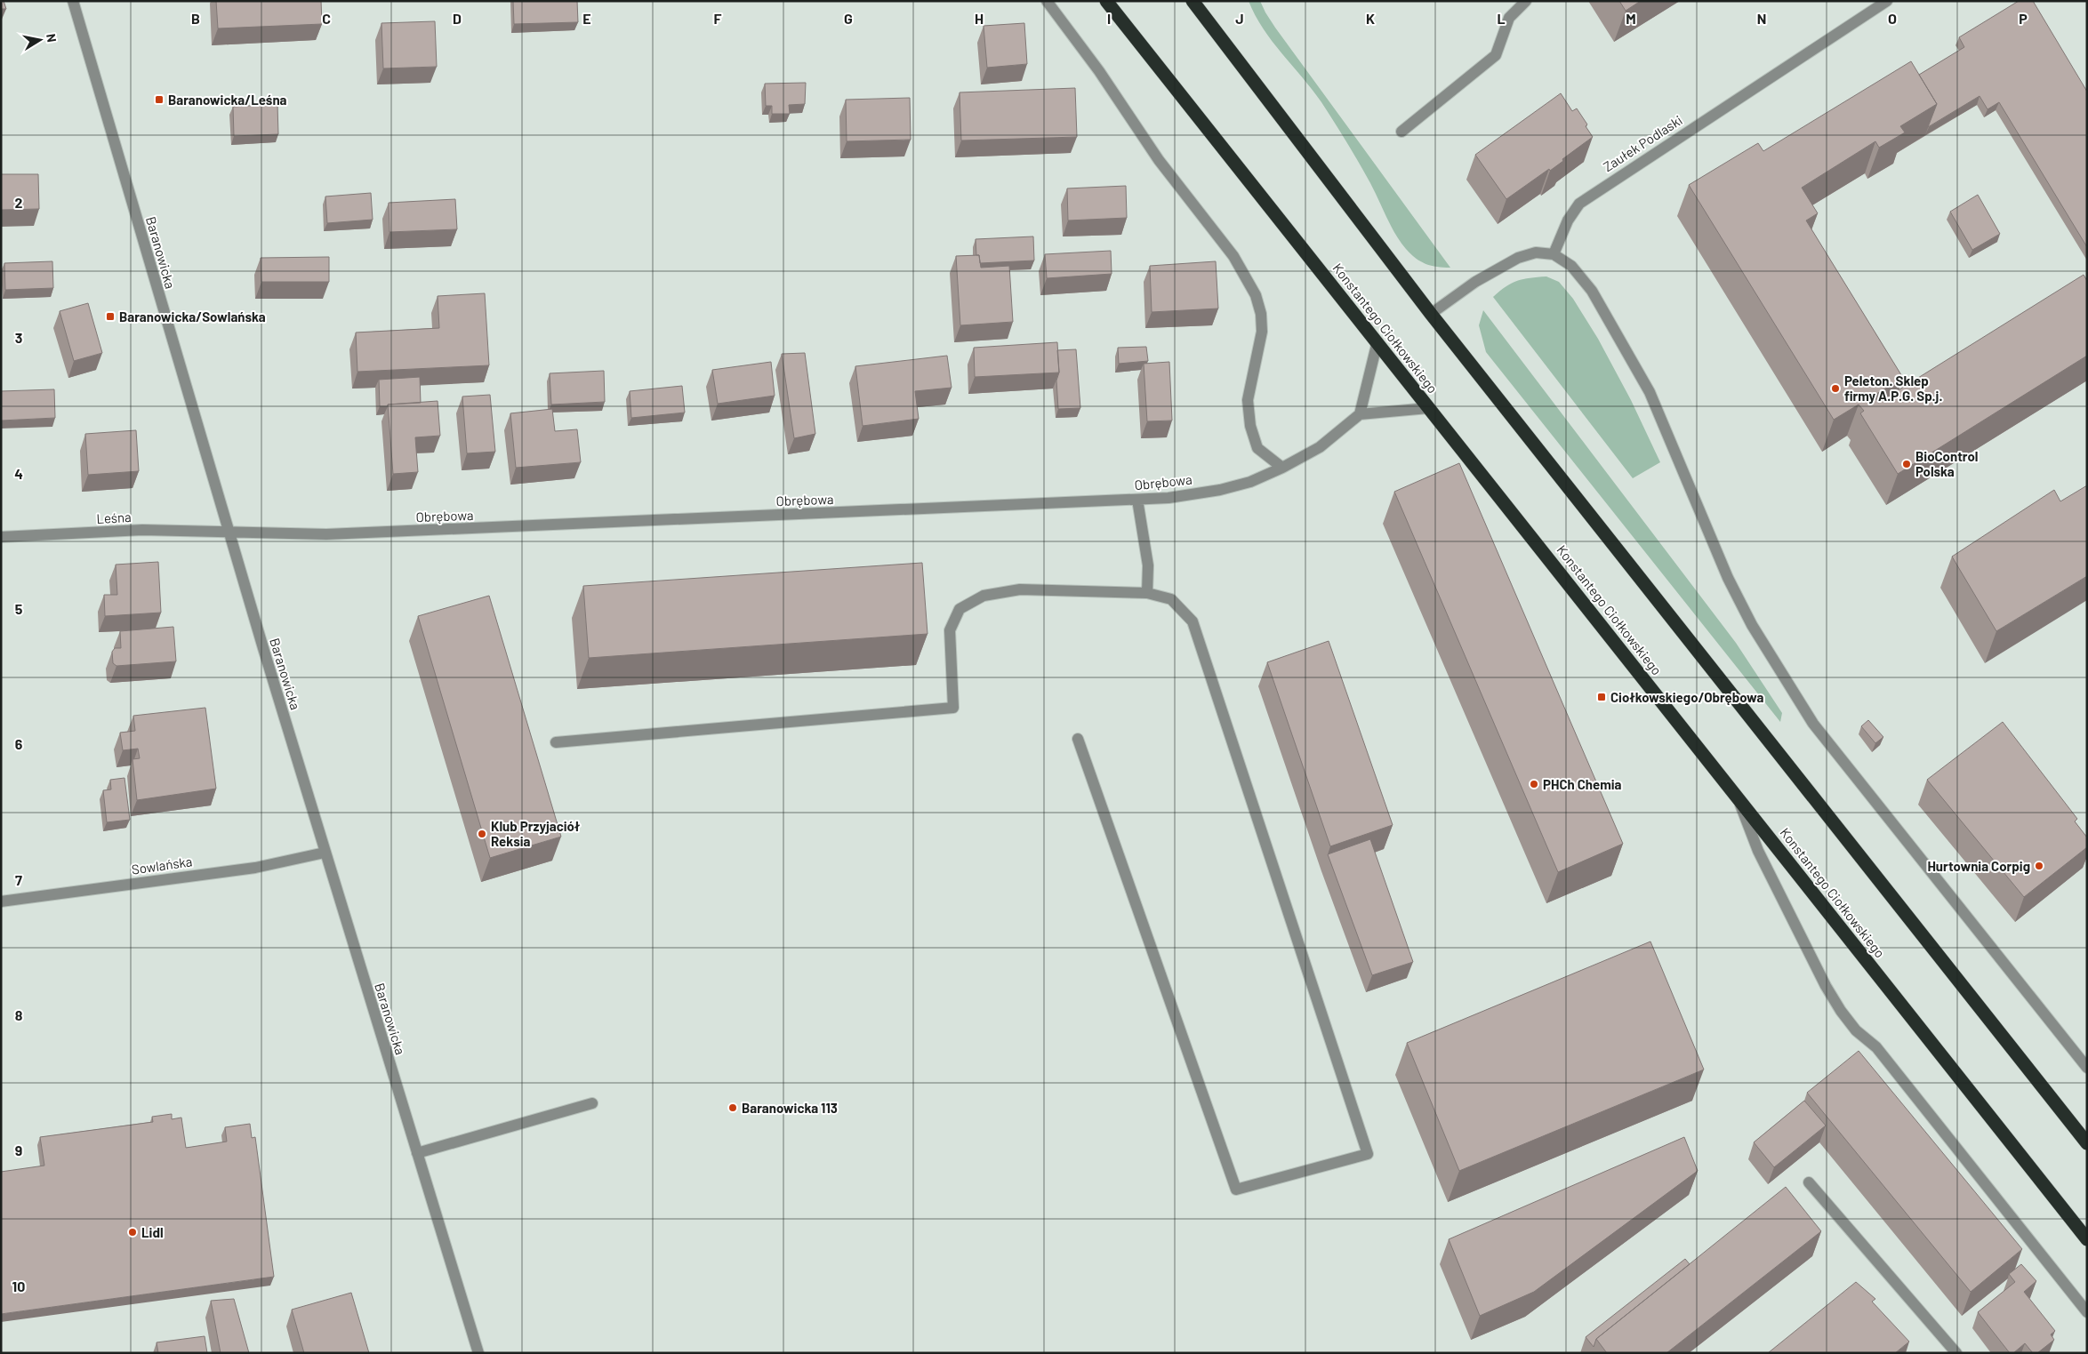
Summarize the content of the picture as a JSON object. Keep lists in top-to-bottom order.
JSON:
{
  "streets": {
    "highway": ["Konstantego Ciołkowskiego"],
    "street": [
      "Zaułek Podlaski",
      "Baranowicka",
      "Obrębowa",
      "Leśna",
      "Sowlańska"
    ]
  },
  "crossings": [
    ["Baranowicka", "Obrębowa"],
    ["Baranowicka", "Leśna"],
    ["Baranowicka", "Sowlańska"],
    ["Obrębowa", "Leśna"]
  ],
  "places": {
    "transit": ["Baranowicka/Leśna", "Baranowicka/Sowlańska", "Ciołkowskiego/Obrębowa"],
    "other": [
      "Peleton. Sklep firmy A.P.G. Sp.j.",
      "BioControl Polska",
      "PHCh Chemia",
      "Klub Przyjaciół Reksia",
      "Hurtownia Corpig",
      "Baranowicka 113",
      "Lidl"
    ]
  },
  "north": "right",
  "grid": {
    "columns": [
      "B",
      "C",
      "D",
      "E",
      "F",
      "G",
      "H",
      "I",
      "J",
      "K",
      "L",
      "M",
      "N",
      "O",
      "P"
    ],
    "rows": [
      "2",
      "3",
      "4",
      "5",
      "6",
      "7",
      "8",
      "9",
      "10"
    ]
  }
}
